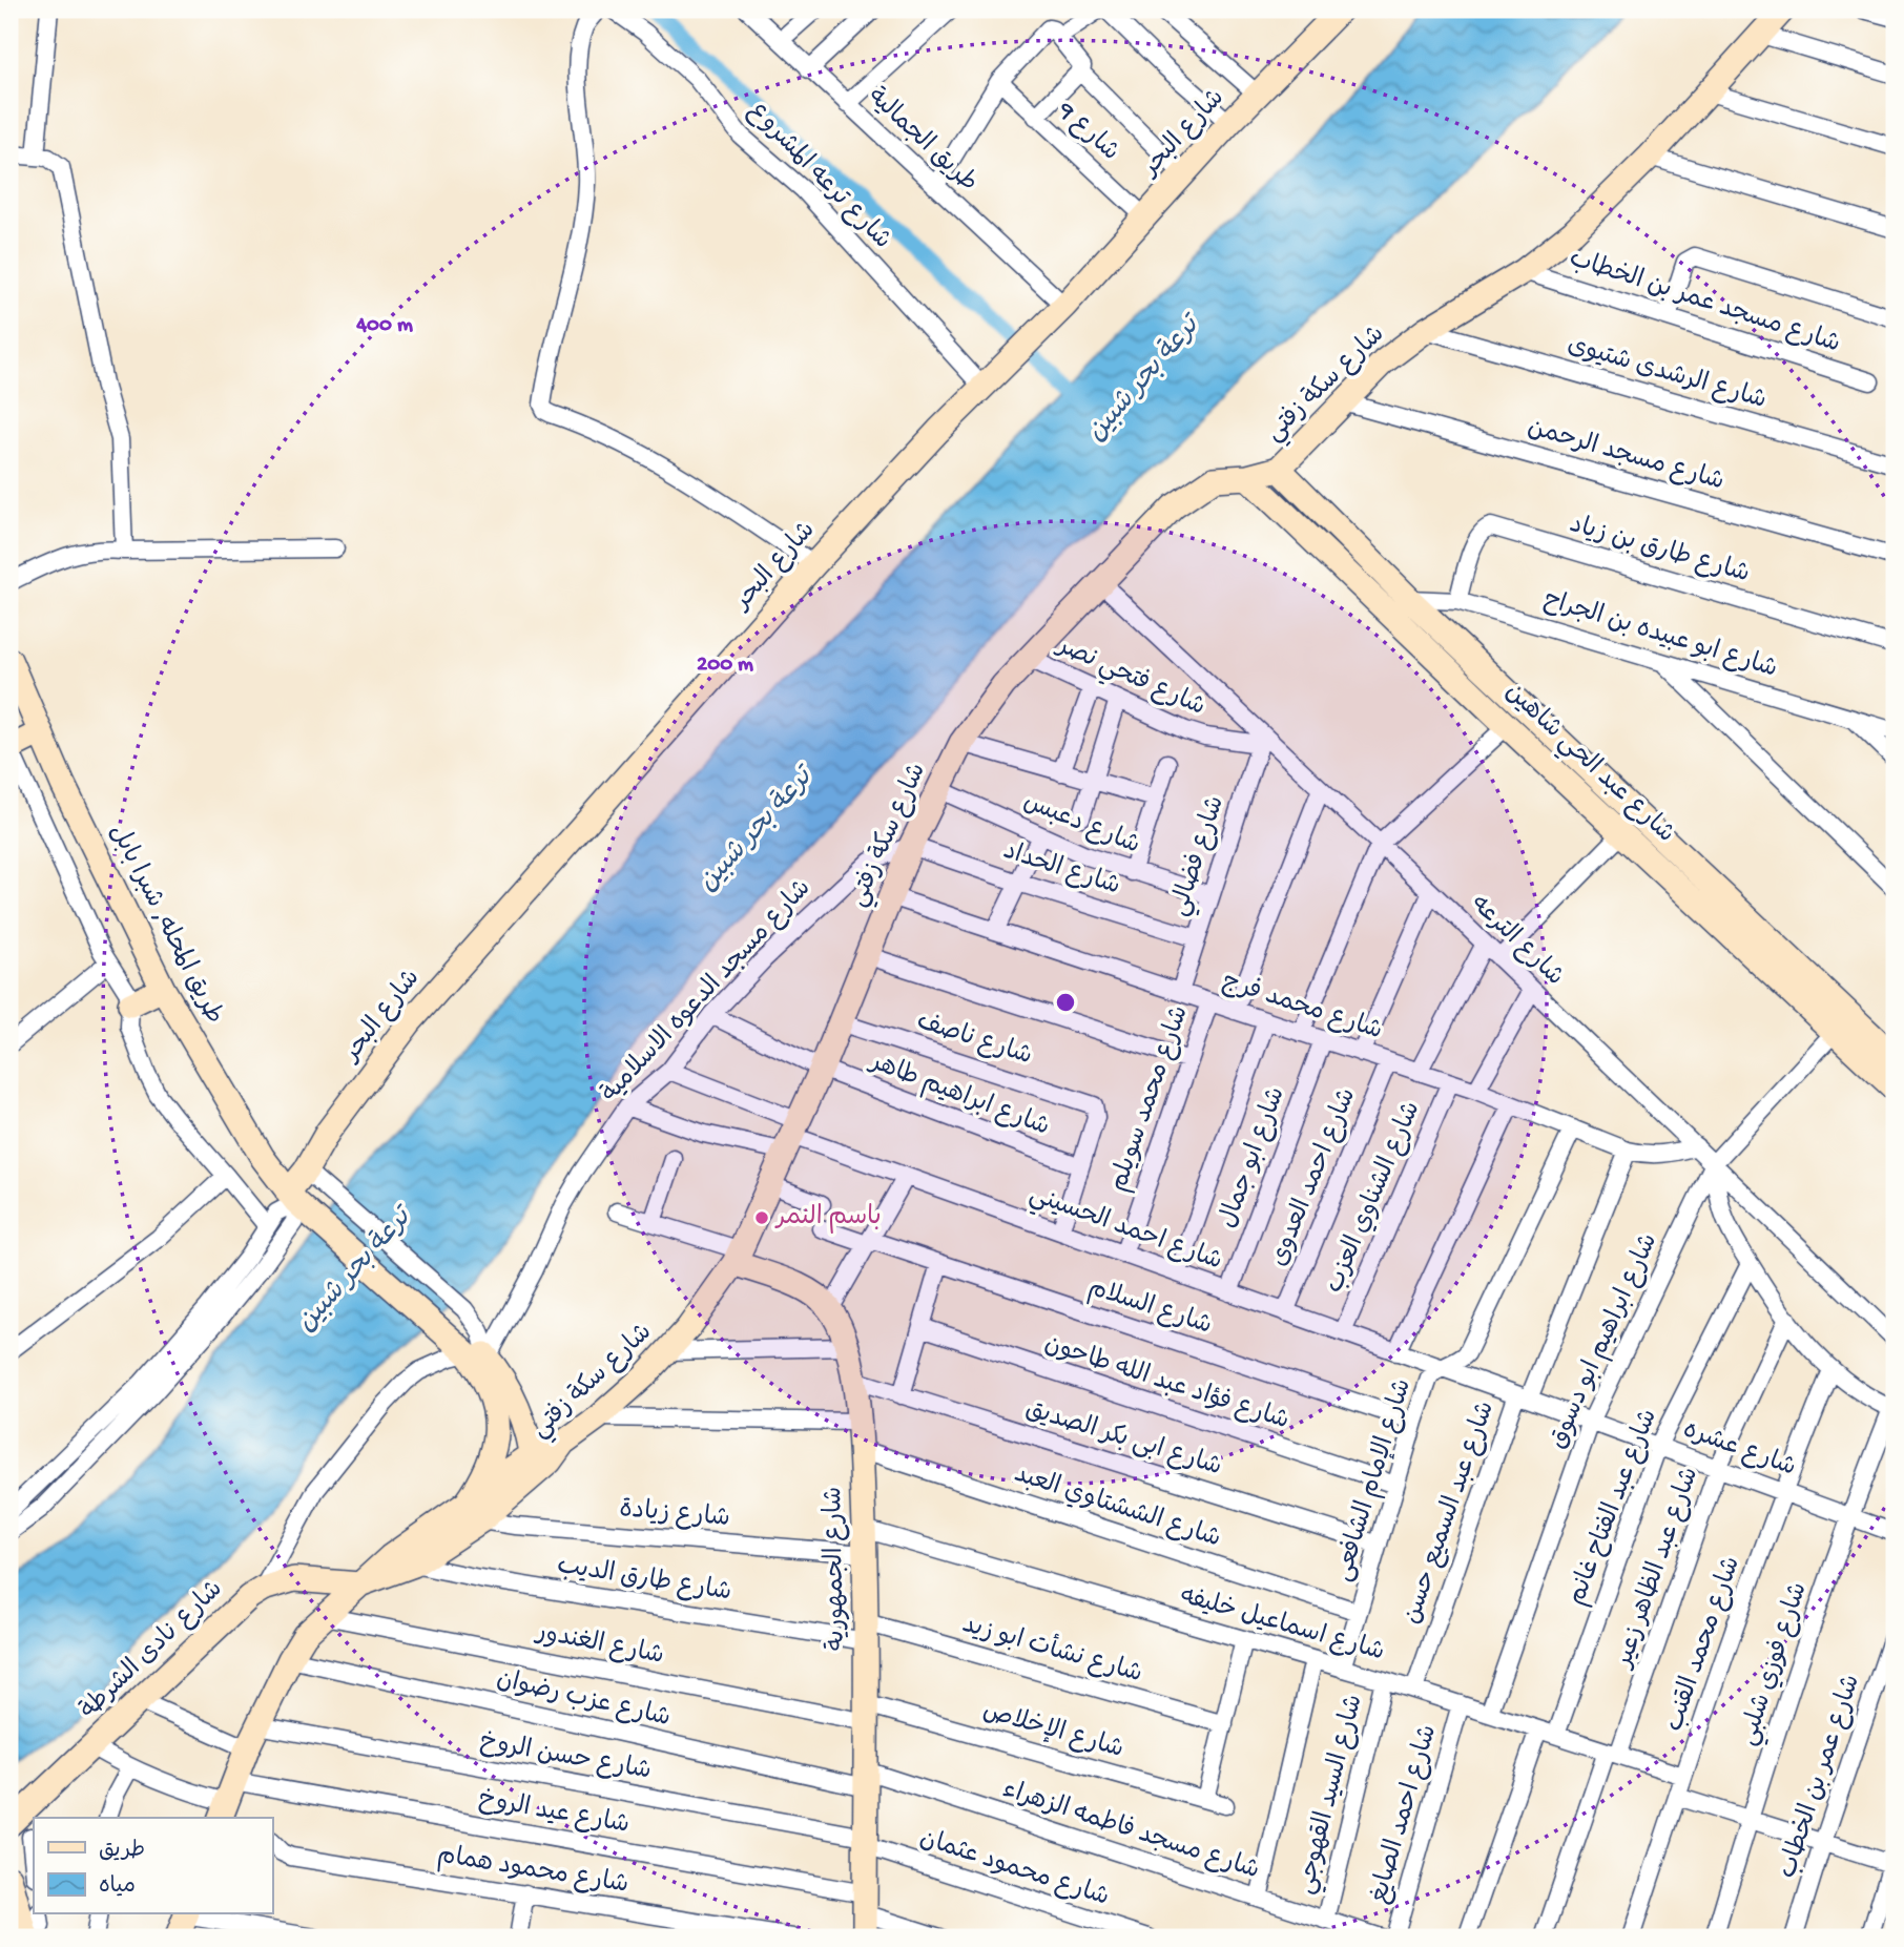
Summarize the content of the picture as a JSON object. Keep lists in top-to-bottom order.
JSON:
{
  "streets": {
    "main road": [
      "شارع البحر",
      "شارع سكة زفتي",
      "شارع عبد الحي شاهين",
      "طريق المحله, شبرا بابل",
      "شارع الجمهورية",
      "شارع نادى الشرطة"
    ],
    "street": [
      "شارع 9",
      "طريق الجمالية",
      "شارع ترعه المشروع",
      "شارع مسجد عمر بن الخطاب",
      "شارع الرشدى شتيوى",
      "شارع مسجد الرحمن",
      "شارع طارق بن زياد",
      "شارع ابو عبيده بن الجراح",
      "شارع فتحي نصر",
      "شارع دعبس",
      "شارع فضالي",
      "شارع الحداد",
      "شارع الترعه",
      "شارع مسجد الدعوه الاسلامية",
      "شارع محمد فرج",
      "شارع ناصف",
      "شارع ابراهيم طاهر",
      "شارع محمد سويلم",
      "شارع ابو جمال",
      "شارع احمد العدوى",
      "شارع الشناوي العزب",
      "شارع احمد الحسيني",
      "شارع السلام",
      "شارع ابراهيم ابو دسوق",
      "شارع فؤاد عبد الله طاحون",
      "شارع ابى بكر الصديق",
      "شارع عشره",
      "شارع الإمام الشافعى",
      "شارع الششتاوي العبد",
      "شارع عبد الفتاح غانم",
      "شارع عبد السميع حسن",
      "شارع زيادة",
      "شارع عبد الظاهر زعير",
      "شارع طارق الديب",
      "شارع اسماعيل خليفه",
      "شارع محمد القنب",
      "شارع الغندور",
      "شارع نشأت ابو زيد",
      "شارع فوزي شلبي",
      "شارع عزب رضوان",
      "شارع الإخلاص",
      "شارع حسن الروخ",
      "شارع عمر بن الخطاب",
      "شارع السيد القهوجي",
      "شارع عيد الروخ",
      "شارع احمد الصايغ",
      "شارع مسجد فاطمه الزهراء",
      "شارع محمود عثمان",
      "شارع محمود همام"
    ]
  },
  "crossings": [
    ["شارع 9", "شارع البحر"],
    ["شارع البحر", "طريق الجمالية"],
    ["شارع البحر", "شارع ترعه المشروع"],
    ["شارع البحر", "طريق المحله, شبرا بابل"],
    ["شارع مسجد عمر بن الخطاب", "شارع سكة زفتي"],
    ["شارع الرشدى شتيوى", "شارع سكة زفتي"],
    ["شارع سكة زفتي", "شارع مسجد الرحمن"],
    ["شارع سكة زفتي", "شارع فتحي نصر"],
    ["شارع سكة زفتي", "شارع عبد الحي شاهين"],
    ["شارع سكة زفتي", "شارع دعبس"],
    ["شارع سكة زفتي", "شارع الحداد"],
    ["شارع سكة زفتي", "شارع الترعه"],
    ["شارع سكة زفتي", "شارع مسجد الدعوه الاسلامية"],
    ["شارع سكة زفتي", "شارع محمد فرج"],
    ["شارع سكة زفتي", "شارع ناصف"],
    ["شارع سكة زفتي", "شارع ابراهيم طاهر"],
    ["شارع سكة زفتي", "شارع احمد الحسيني"],
    ["شارع سكة زفتي", "شارع زيادة"],
    ["شارع سكة زفتي", "شارع طارق الديب"],
    ["شارع سكة زفتي", "شارع الغندور"],
    ["شارع سكة زفتي", "شارع نادى الشرطة"],
    ["شارع سكة زفتي", "شارع عزب رضوان"],
    ["شارع سكة زفتي", "شارع حسن الروخ"],
    ["شارع سكة زفتي", "شارع عيد الروخ"],
    ["شارع طارق بن زياد", "شارع ابو عبيده بن الجراح"],
    ["شارع ابو عبيده بن الجراح", "شارع عبد الحي شاهين"],
    ["شارع فتحي نصر", "شارع فضالي"],
    ["شارع فتحي نصر", "شارع الترعه"],
    ["شارع عبد الحي شاهين", "شارع ابراهيم ابو دسوق"],
    ["شارع دعبس", "شارع فضالي"],
    ["شارع فضالي", "شارع الحداد"],
    ["شارع فضالي", "شارع الترعه"],
    ["شارع فضالي", "شارع محمد فرج"],
    ["شارع الحداد", "شارع مسجد الدعوه الاسلامية"],
    ["طريق المحله, شبرا بابل", "شارع مسجد الدعوه الاسلامية"],
    ["شارع الترعه", "شارع محمد فرج"],
    ["شارع الترعه", "شارع ابراهيم ابو دسوق"],
    ["شارع مسجد الدعوه الاسلامية", "شارع ابراهيم طاهر"],
    ["شارع محمد فرج", "شارع محمد سويلم"],
    ["شارع محمد فرج", "شارع ابو جمال"],
    ["شارع محمد فرج", "شارع احمد العدوى"],
    ["شارع محمد فرج", "شارع الشناوي العزب"],
    ["شارع محمد فرج", "شارع الإمام الشافعى"],
    ["شارع محمد فرج", "شارع عبد السميع حسن"],
    ["شارع ناصف", "شارع ابراهيم طاهر"],
    ["شارع محمد سويلم", "شارع احمد الحسيني"],
    ["شارع ابو جمال", "شارع احمد الحسيني"],
    ["شارع احمد العدوى", "شارع احمد الحسيني"],
    ["شارع الشناوي العزب", "شارع احمد الحسيني"],
    ["شارع احمد الحسيني", "شارع عشره"],
    ["شارع احمد الحسيني", "شارع الإمام الشافعى"],
    ["شارع السلام", "شارع الإمام الشافعى"],
    ["شارع ابراهيم ابو دسوق", "شارع عشره"],
    ["شارع ابراهيم ابو دسوق", "شارع اسماعيل خليفه"],
    ["شارع فؤاد عبد الله طاحون", "شارع الإمام الشافعى"],
    ["شارع ابى بكر الصديق", "شارع الإمام الشافعى"],
    ["شارع ابى بكر الصديق", "شارع الجمهورية"],
    ["شارع عشره", "شارع الإمام الشافعى"],
    ["شارع عشره", "شارع عبد الفتاح غانم"],
    ["شارع عشره", "شارع عبد السميع حسن"],
    ["شارع عشره", "شارع عبد الظاهر زعير"],
    ["شارع عشره", "شارع محمد القنب"],
    ["شارع عشره", "شارع فوزي شلبي"],
    ["شارع الإمام الشافعى", "شارع الششتاوي العبد"],
    ["شارع الإمام الشافعى", "شارع اسماعيل خليفه"],
    ["شارع الششتاوي العبد", "شارع الجمهورية"],
    ["شارع عبد الفتاح غانم", "شارع اسماعيل خليفه"],
    ["شارع عبد السميع حسن", "شارع اسماعيل خليفه"],
    ["شارع زيادة", "شارع الجمهورية"],
    ["شارع عبد الظاهر زعير", "شارع اسماعيل خليفه"],
    ["شارع الجمهورية", "شارع طارق الديب"],
    ["شارع الجمهورية", "شارع اسماعيل خليفه"],
    ["شارع الجمهورية", "شارع الغندور"],
    ["شارع الجمهورية", "شارع نشأت ابو زيد"],
    ["شارع الجمهورية", "شارع عزب رضوان"],
    ["شارع الجمهورية", "شارع الإخلاص"],
    ["شارع الجمهورية", "شارع حسن الروخ"],
    ["شارع الجمهورية", "شارع عيد الروخ"],
    ["شارع الجمهورية", "شارع مسجد فاطمه الزهراء"],
    ["شارع الجمهورية", "شارع محمود عثمان"],
    ["شارع طارق الديب", "شارع نشأت ابو زيد"],
    ["شارع اسماعيل خليفه", "شارع محمد القنب"],
    ["شارع اسماعيل خليفه", "شارع السيد القهوجي"],
    ["شارع اسماعيل خليفه", "شارع احمد الصايغ"],
    ["شارع الغندور", "شارع الإخلاص"],
    ["شارع نادى الشرطة", "شارع عيد الروخ"],
    ["شارع عزب رضوان", "شارع مسجد فاطمه الزهراء"],
    ["شارع حسن الروخ", "شارع محمود عثمان"],
    ["شارع السيد القهوجي", "شارع مسجد فاطمه الزهراء"]
  ],
  "water": ["ترعة بحر شبين"],
  "places": ["باسم النمر"],
  "legend": ["طريق", "مياه"],
  "rings": ["400 m", "200 m"]
}
